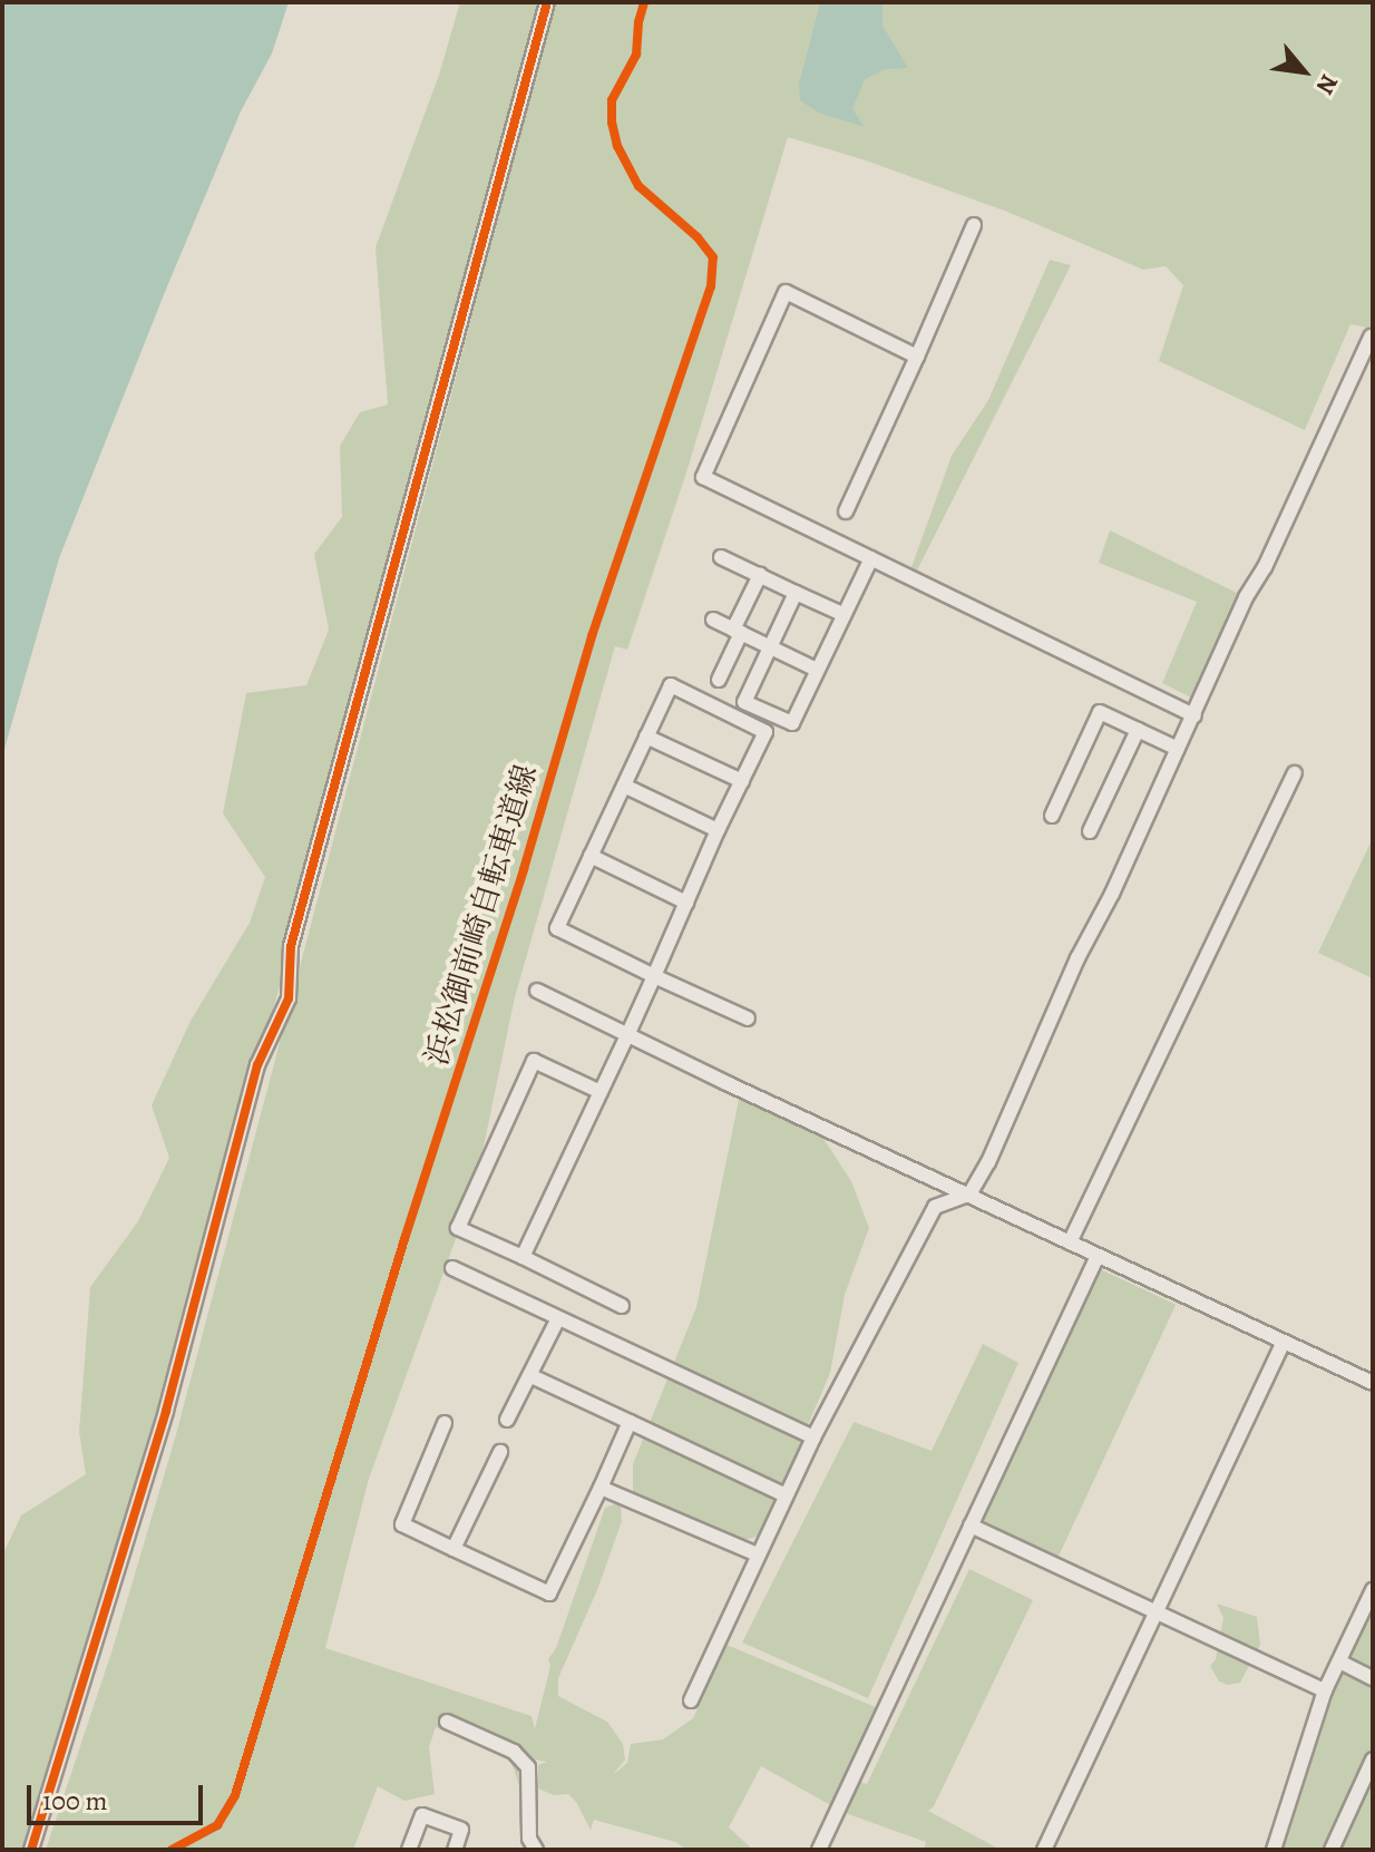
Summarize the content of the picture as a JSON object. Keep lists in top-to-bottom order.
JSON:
{
  "streets": {
    "cycle path": ["浜松御前崎自転車道線"]
  },
  "scale_bar": "100 m",
  "north": "bottom right"
}
